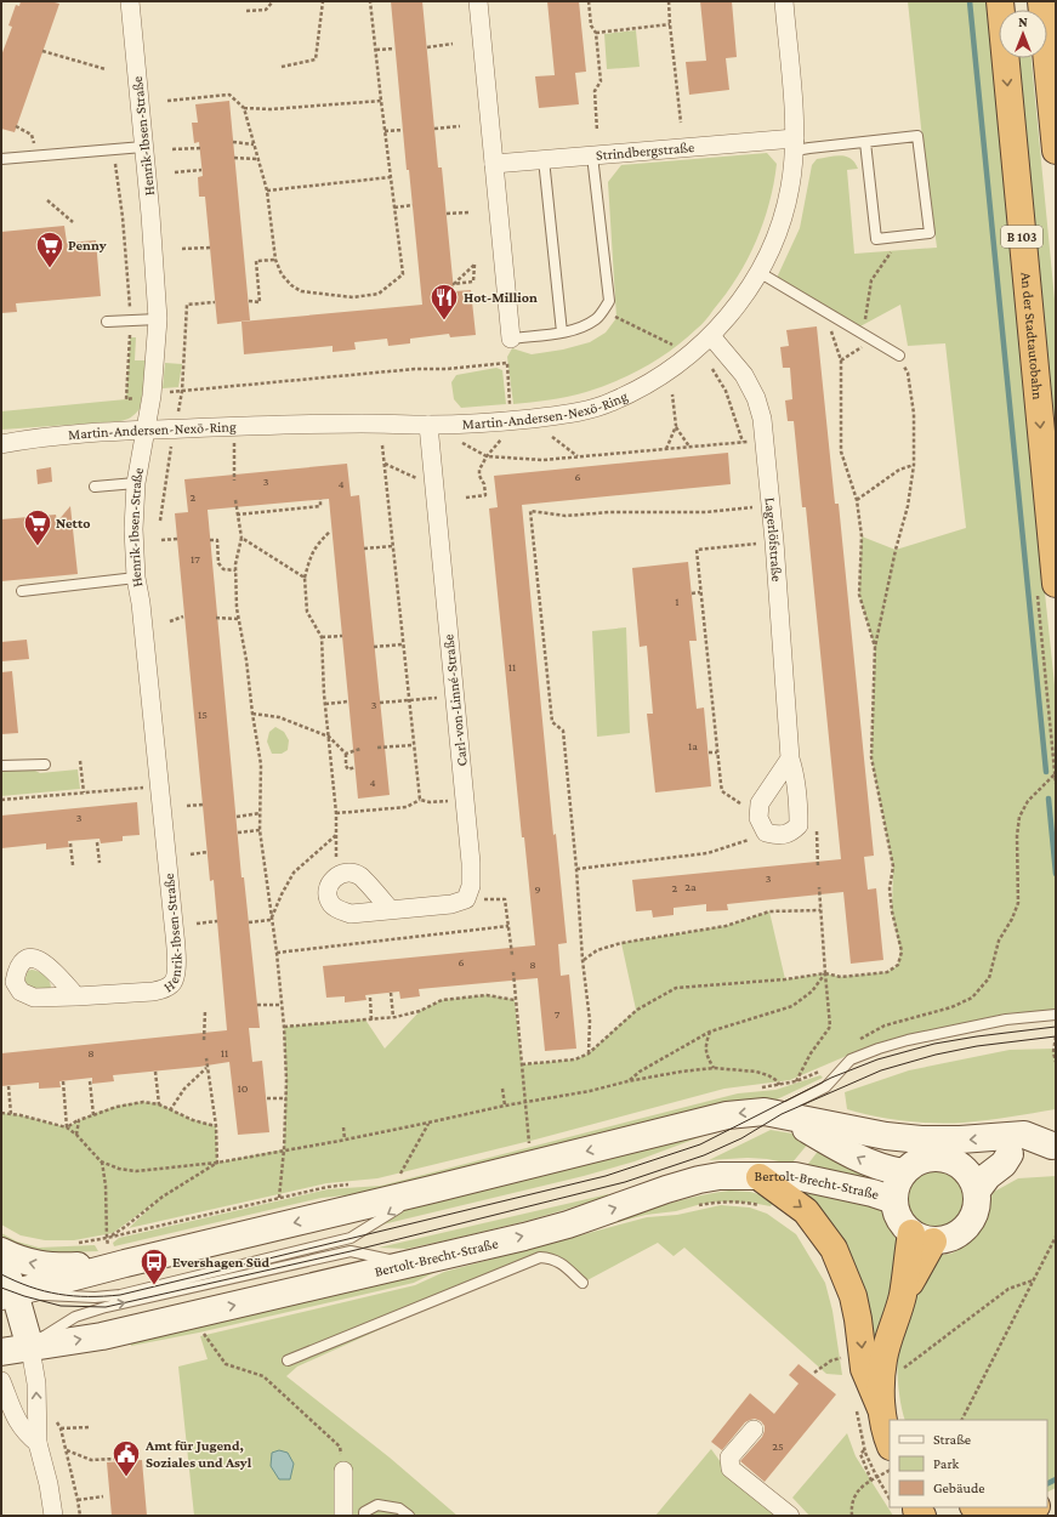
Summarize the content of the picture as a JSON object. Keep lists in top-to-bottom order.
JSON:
{
  "streets": {
    "highway": ["B 103", "An der Stadtautobahn"],
    "main road": ["Bertolt-Brecht-Straße"],
    "street": [
      "Henrik-Ibsen-Straße",
      "Strindbergstraße",
      "Martin-Andersen-Nexö-Ring",
      "Lagerlöfstraße",
      "Carl-von-Linné-Straße"
    ]
  },
  "crossings": [
    ["Henrik-Ibsen-Straße", "Martin-Andersen-Nexö-Ring"],
    ["Strindbergstraße", "Martin-Andersen-Nexö-Ring"],
    ["Martin-Andersen-Nexö-Ring", "Lagerlöfstraße"],
    ["Martin-Andersen-Nexö-Ring", "Carl-von-Linné-Straße"]
  ],
  "one_way": ["An der Stadtautobahn"],
  "places": {
    "supermarket": ["Penny", "Netto"],
    "restaurant": ["Hot-Million"],
    "bus stop": ["Evershagen Süd"],
    "public building": ["Amt für Jugend, Soziales und Asyl"]
  },
  "house_numbers": [
    "6",
    "3",
    "4",
    "2",
    "17",
    "1",
    "11",
    "3",
    "15",
    "1a",
    "4",
    "3",
    "3",
    "2a",
    "2",
    "9",
    "6",
    "8",
    "7",
    "8",
    "11",
    "10",
    "25"
  ],
  "legend": ["Straße", "Park", "Gebäude"],
  "north": "top"
}
